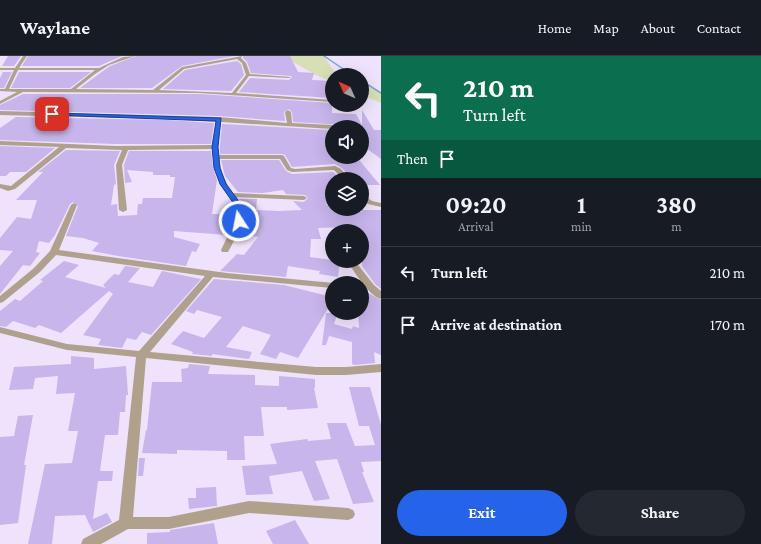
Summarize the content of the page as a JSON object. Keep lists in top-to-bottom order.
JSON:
{
  "north": "top left",
  "page": {
    "header": "Waylane",
    "nav": [
      "Home",
      "Map",
      "About",
      "Contact"
    ],
    "turn": ["210 m", "Turn left"],
    "map_buttons": ["+", "−"],
    "then": "Then",
    "eta": [
      "09:20",
      "Arrival",
      "1",
      "min",
      "380",
      "m"
    ],
    "list": [
      {
        "name": "Turn left",
        "value": "210 m"
      },
      {
        "name": "Arrive at destination",
        "value": "170 m"
      }
    ],
    "buttons": ["Exit", "Share"]
  }
}
